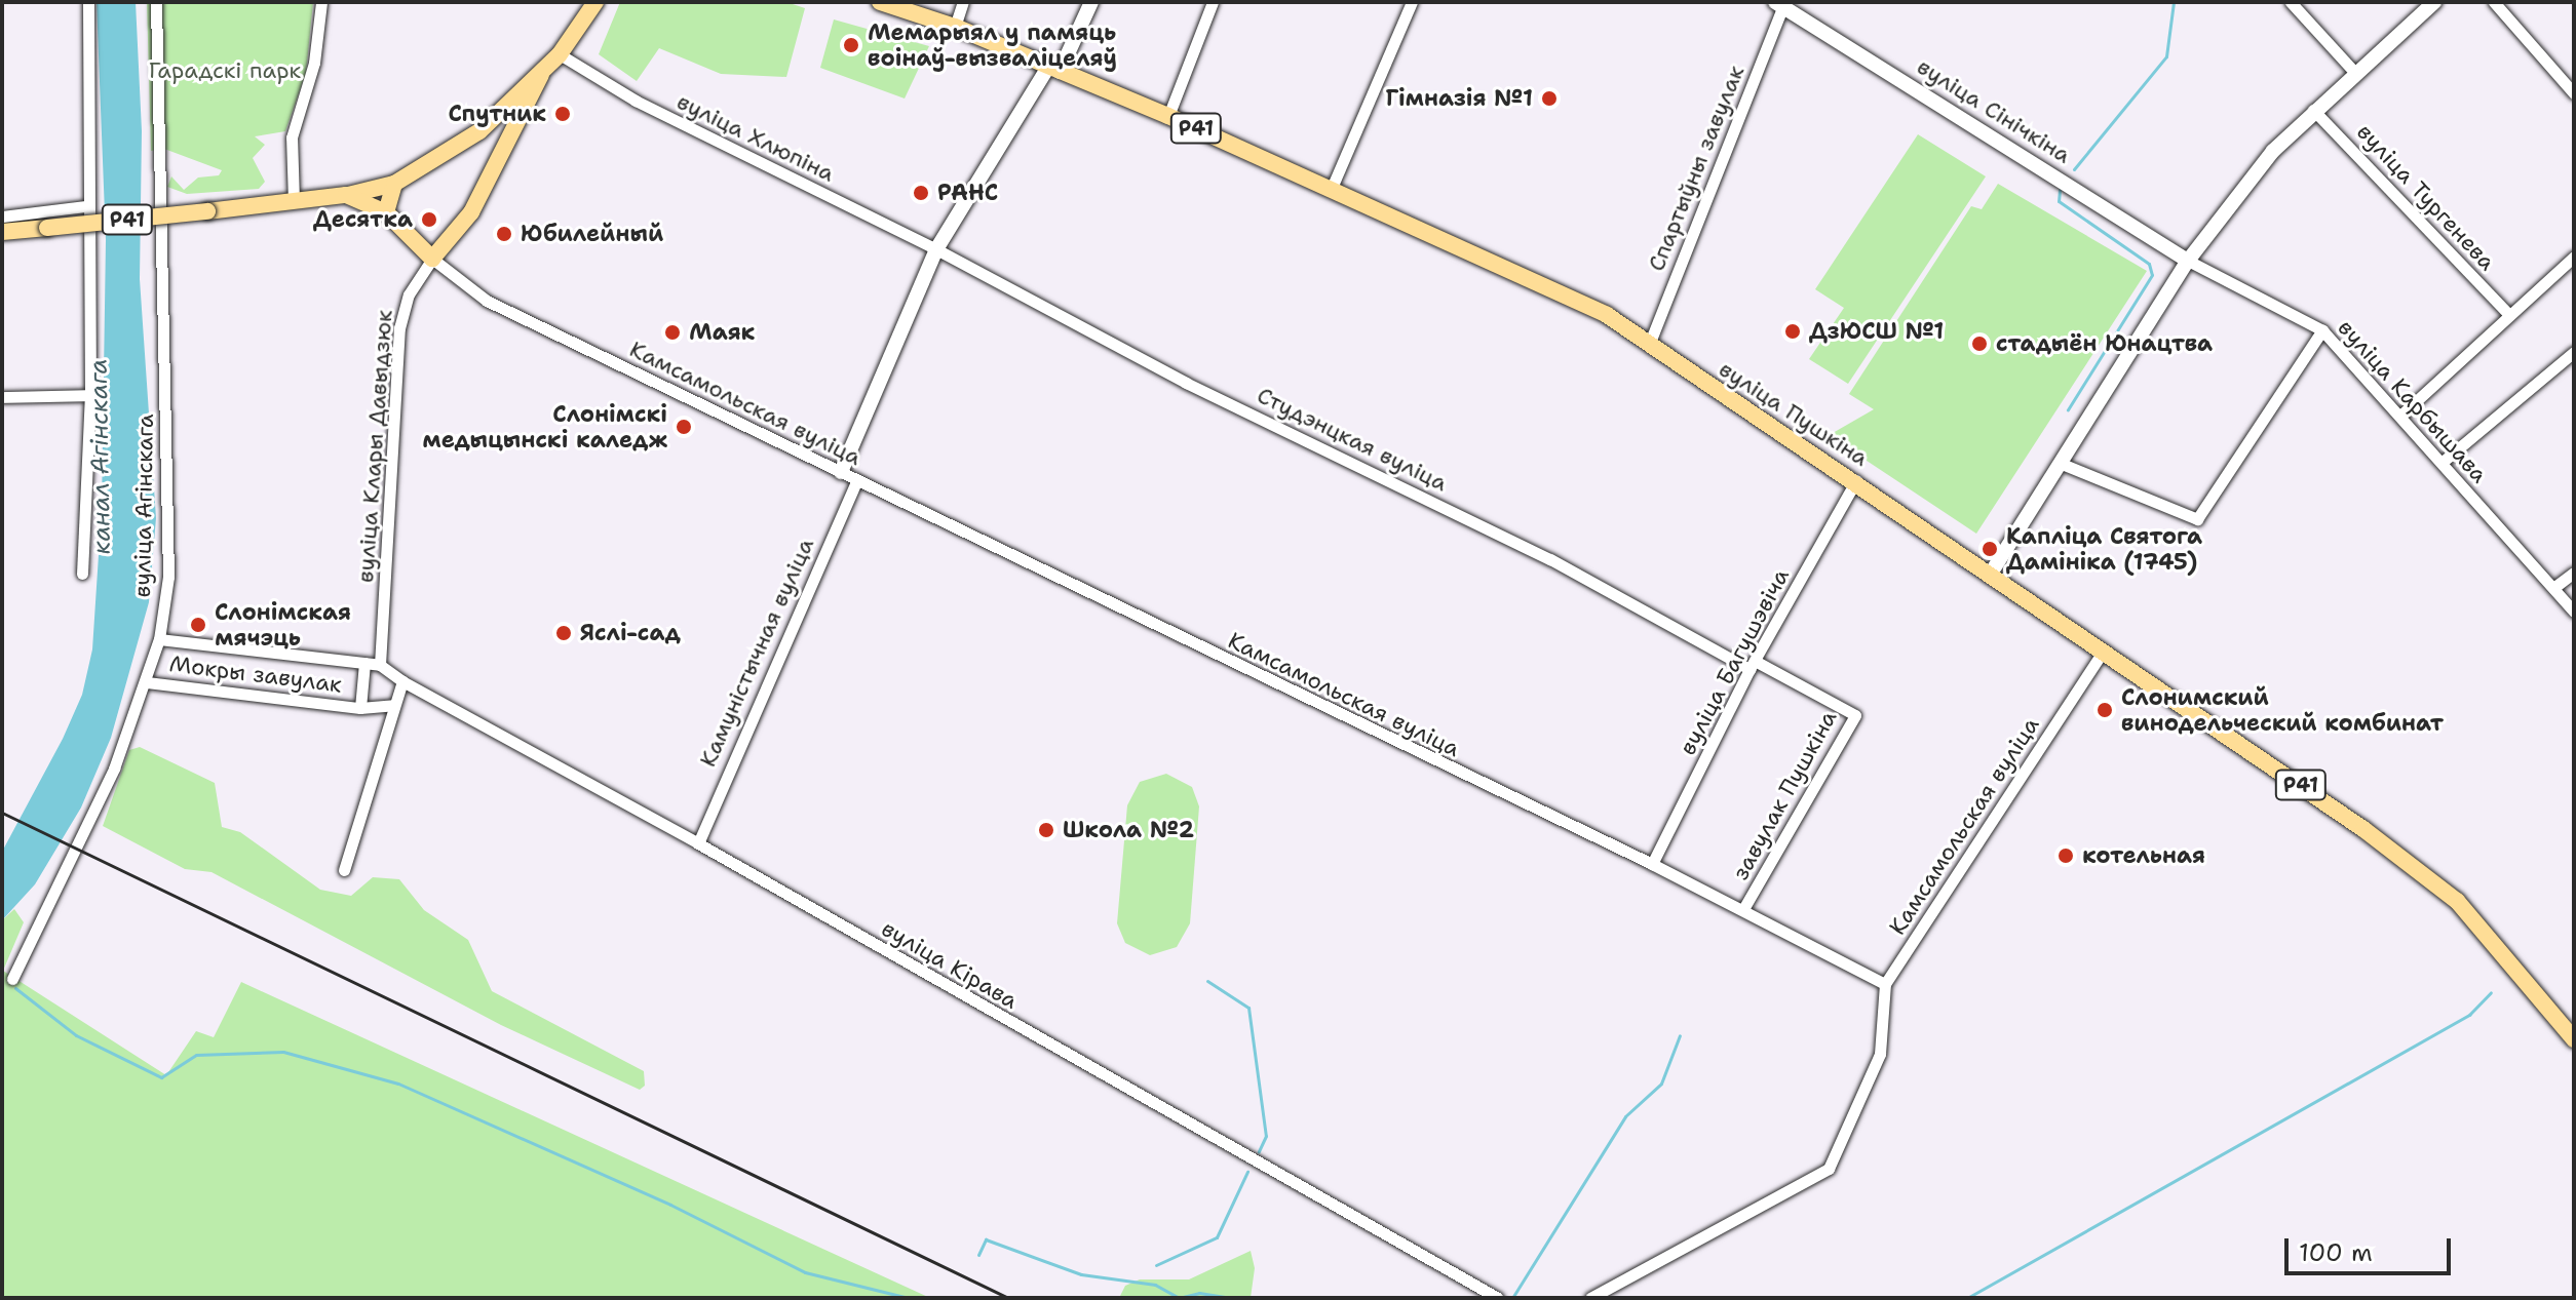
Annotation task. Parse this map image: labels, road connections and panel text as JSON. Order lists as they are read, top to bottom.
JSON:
{
  "streets": {
    "main road": ["Р41", "вуліца Пушкіна"],
    "street": [
      "вуліца Сінічкіна",
      "вуліца Хлюпіна",
      "Спартыўны завулак",
      "вуліца Тургенева",
      "вуліца Карбышава",
      "Камсамольская вуліца",
      "Студэнцкая вуліца",
      "вуліца Клары Давыдзюк",
      "вуліца Агінскага",
      "Камуністычная вуліца",
      "вуліца Багушэвіча",
      "Мокры завулак",
      "завулак Пушкіна",
      "вуліца Кірава"
    ]
  },
  "crossings": [
    ["вуліца Сінічкіна", "Спартыўны завулак"],
    ["вуліца Сінічкіна", "вуліца Карбышава"],
    ["Р41", "вуліца Хлюпіна"],
    ["Р41", "Камсамольская вуліца"],
    ["Р41", "вуліца Клары Давыдзюк"],
    ["вуліца Хлюпіна", "Студэнцкая вуліца"],
    ["Спартыўны завулак", "вуліца Пушкіна"],
    ["Камсамольская вуліца", "вуліца Пушкіна"],
    ["Камсамольская вуліца", "вуліца Клары Давыдзюк"],
    ["Камсамольская вуліца", "Камуністычная вуліца"],
    ["Камсамольская вуліца", "вуліца Багушэвіча"],
    ["Камсамольская вуліца", "завулак Пушкіна"],
    ["вуліца Пушкіна", "вуліца Багушэвіча"],
    ["Студэнцкая вуліца", "вуліца Багушэвіча"],
    ["Студэнцкая вуліца", "завулак Пушкіна"],
    ["вуліца Агінскага", "Мокры завулак"],
    ["Камуністычная вуліца", "вуліца Кірава"],
    ["вуліца Багушэвіча", "завулак Пушкіна"]
  ],
  "water": ["канал Агінскага"],
  "parks": ["Гарадскі парк"],
  "places": [
    "Мемарыял у памяць воінаў-вызваліцеляў",
    "Гімназія №1",
    "Спутник",
    "РАНС",
    "Десятка",
    "Юбилейный",
    "ДзЮСШ №1",
    "Маяк",
    "стадыён Юнацтва",
    "Слонімскі медыцынскі каледж",
    "Капліца Святога Дамініка (1745)",
    "Слонімская мячэць",
    "Яслі-сад",
    "Слонимский винодельческий комбинат",
    "Школа №2",
    "котельная"
  ],
  "scale_bar": "100 m"
}
